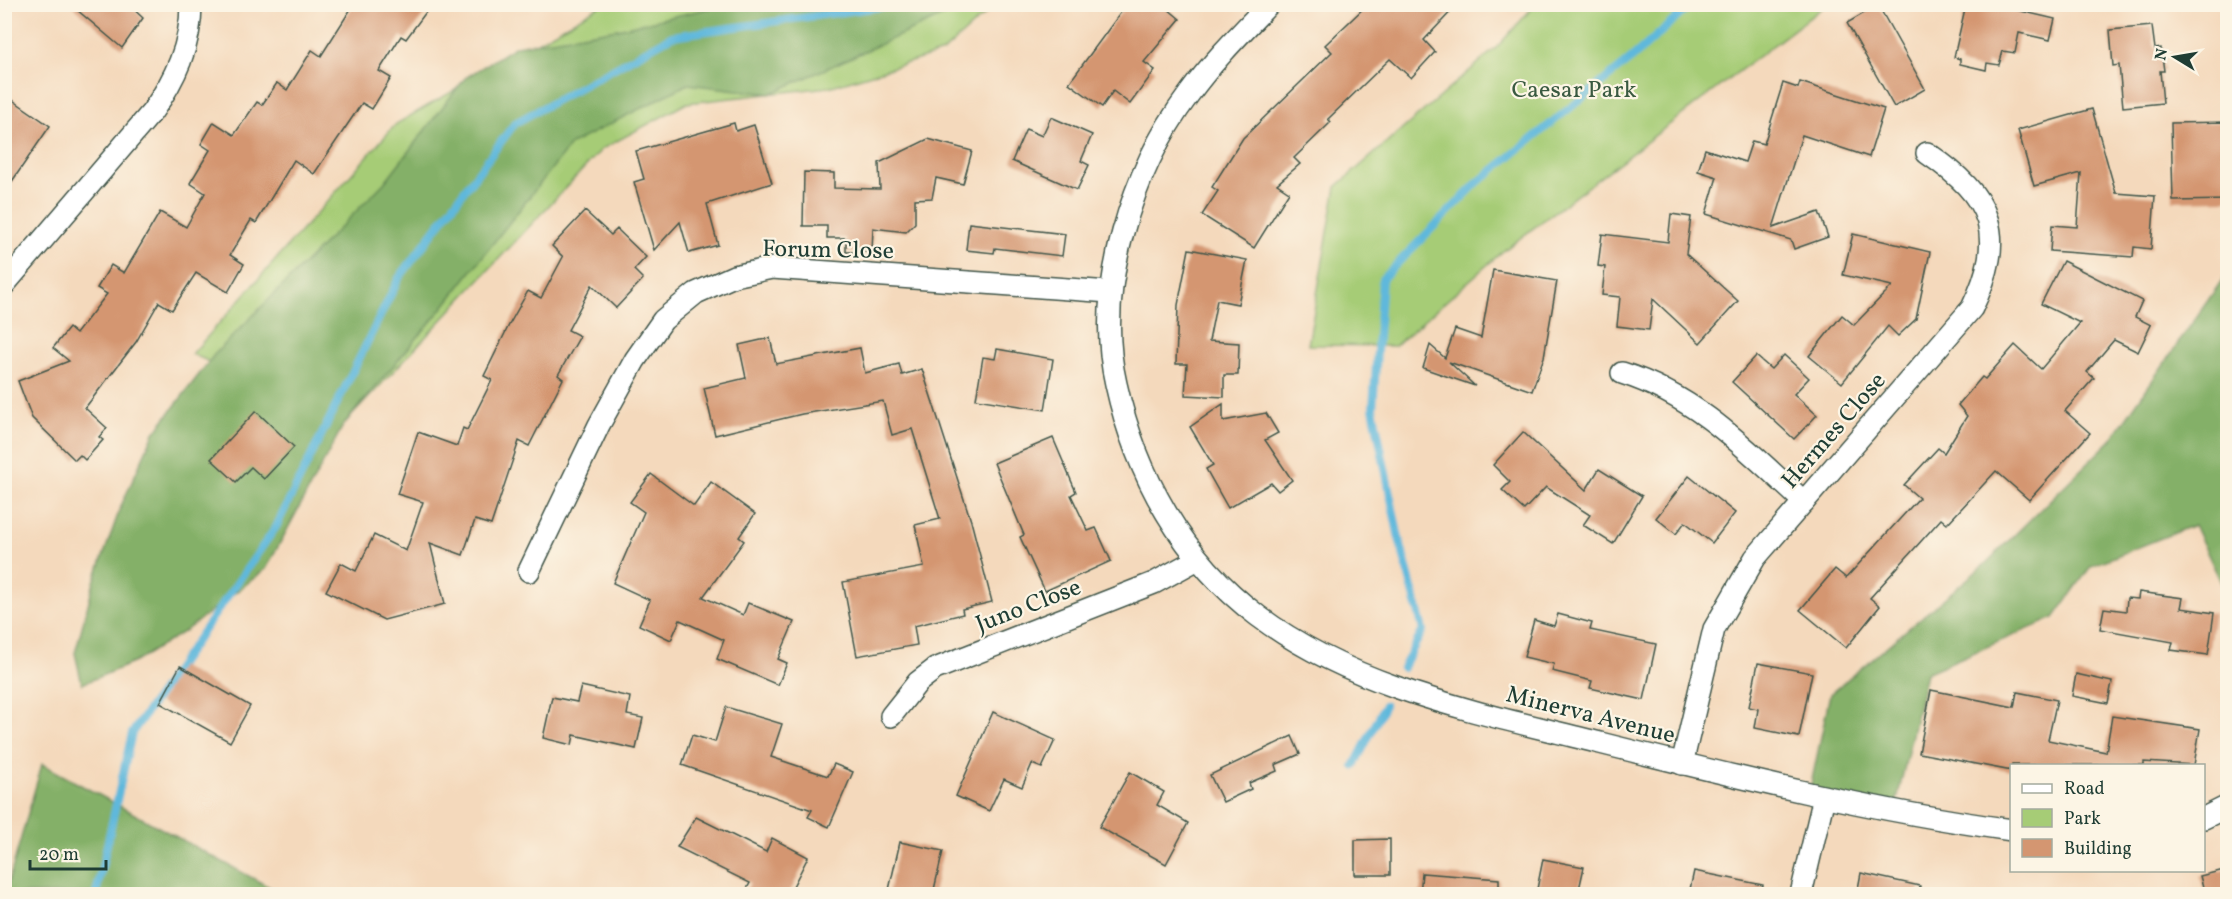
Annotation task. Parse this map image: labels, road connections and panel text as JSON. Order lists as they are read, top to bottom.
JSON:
{
  "streets": {
    "street": [
      "Forum Close",
      "Hermes Close",
      "Juno Close",
      "Minerva Avenue"
    ]
  },
  "crossings": [
    ["Forum Close", "Minerva Avenue"],
    ["Hermes Close", "Minerva Avenue"],
    ["Juno Close", "Minerva Avenue"]
  ],
  "parks": ["Caesar Park"],
  "legend": ["Road", "Park", "Building"],
  "scale_bar": "20 m",
  "north": "left"
}
